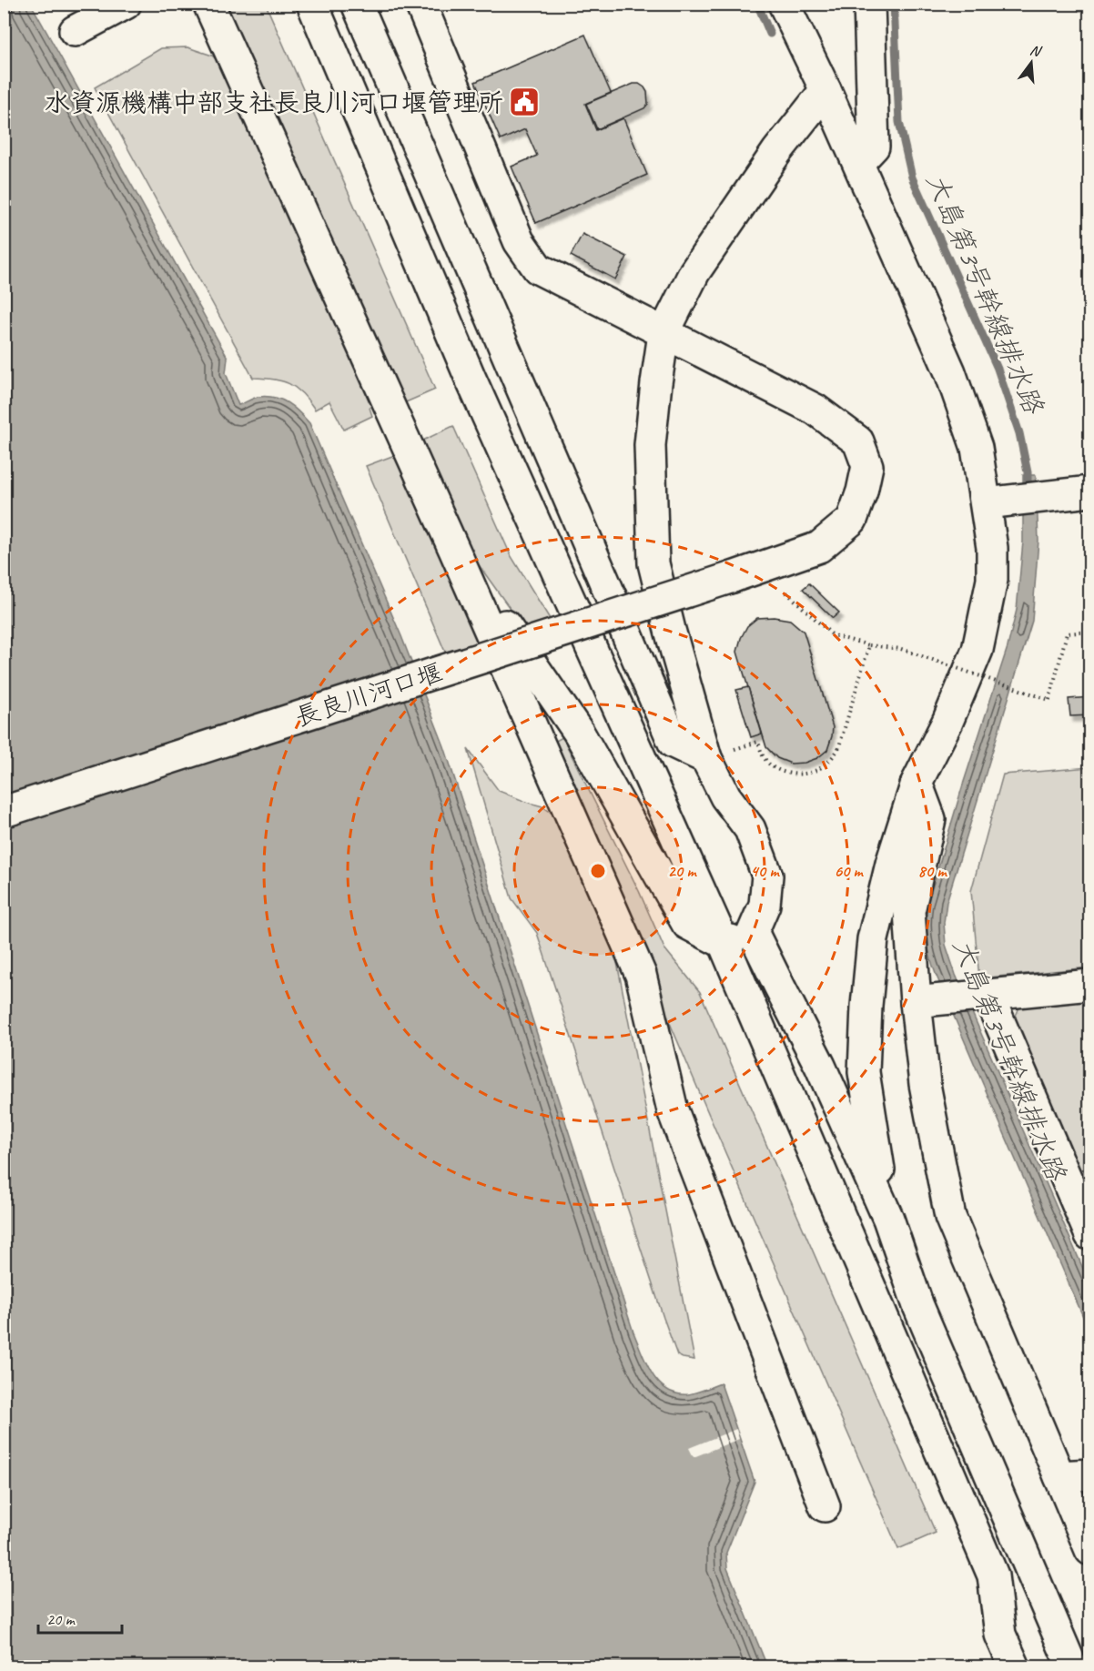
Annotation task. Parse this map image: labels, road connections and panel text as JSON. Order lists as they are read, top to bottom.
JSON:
{
  "streets": {
    "street": ["長良川河口堰"]
  },
  "water": ["大島第3号幹線排水路"],
  "places": {
    "public building": ["水資源機構中部支社長良川河口堰管理所"]
  },
  "scale_bar": "20 m",
  "north": "top",
  "rings": [
    "20 m",
    "40 m",
    "60 m",
    "80 m"
  ]
}
